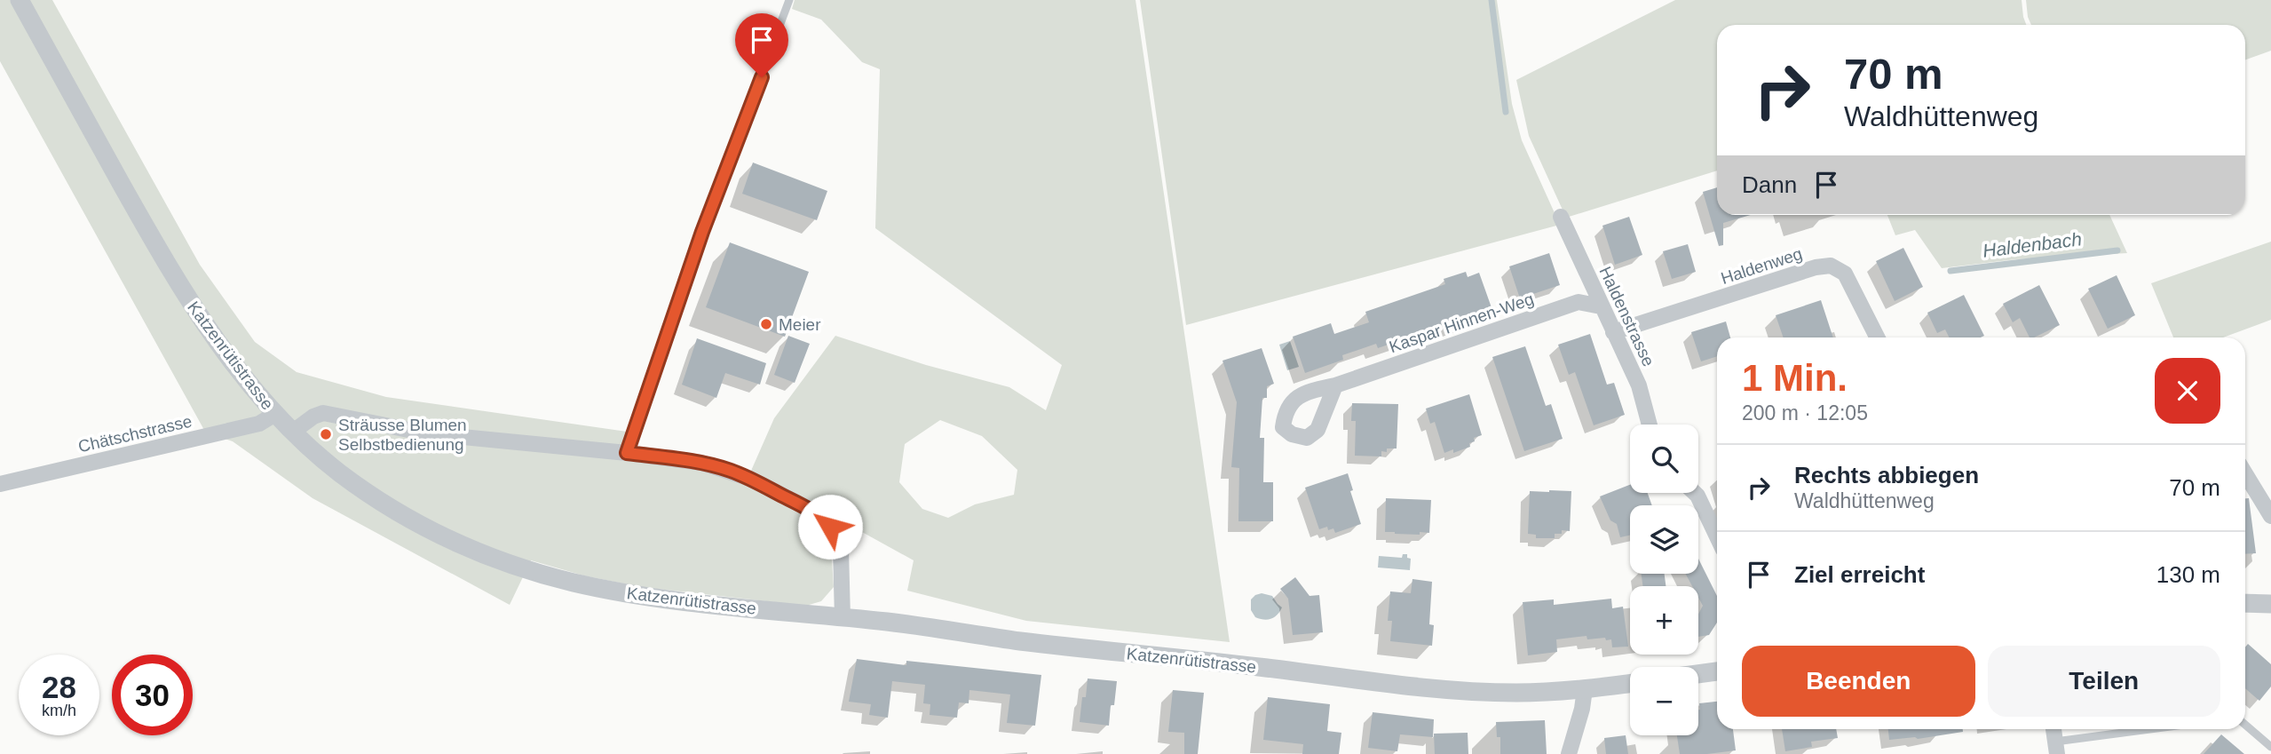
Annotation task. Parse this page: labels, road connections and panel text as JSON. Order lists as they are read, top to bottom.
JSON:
{
  "streets": {
    "street": [
      "Haldenweg",
      "Haldenstrasse",
      "Kaspar Hinnen-Weg",
      "Katzenrütistrasse",
      "Chätschstrasse"
    ]
  },
  "crossings": [
    ["Haldenweg", "Haldenstrasse"],
    ["Haldenstrasse", "Kaspar Hinnen-Weg"],
    ["Katzenrütistrasse", "Chätschstrasse"]
  ],
  "water": ["Haldenbach"],
  "places": ["Meier", "Sträusse Blumen Selbstbedienung"],
  "page": {
    "turn": ["70 m", "Waldhüttenweg"],
    "then": "Dann",
    "heading": ["1 Min.", "200 m · 12:05"],
    "map_buttons": ["+", "−"],
    "list": [
      {
        "name": "Rechts abbiegen",
        "note": "Waldhüttenweg",
        "value": "70 m"
      },
      {
        "name": "Ziel erreicht",
        "value": "130 m"
      }
    ],
    "buttons": ["Beenden", "Teilen"],
    "speed": "28 km/h",
    "limit": "30"
  }
}
